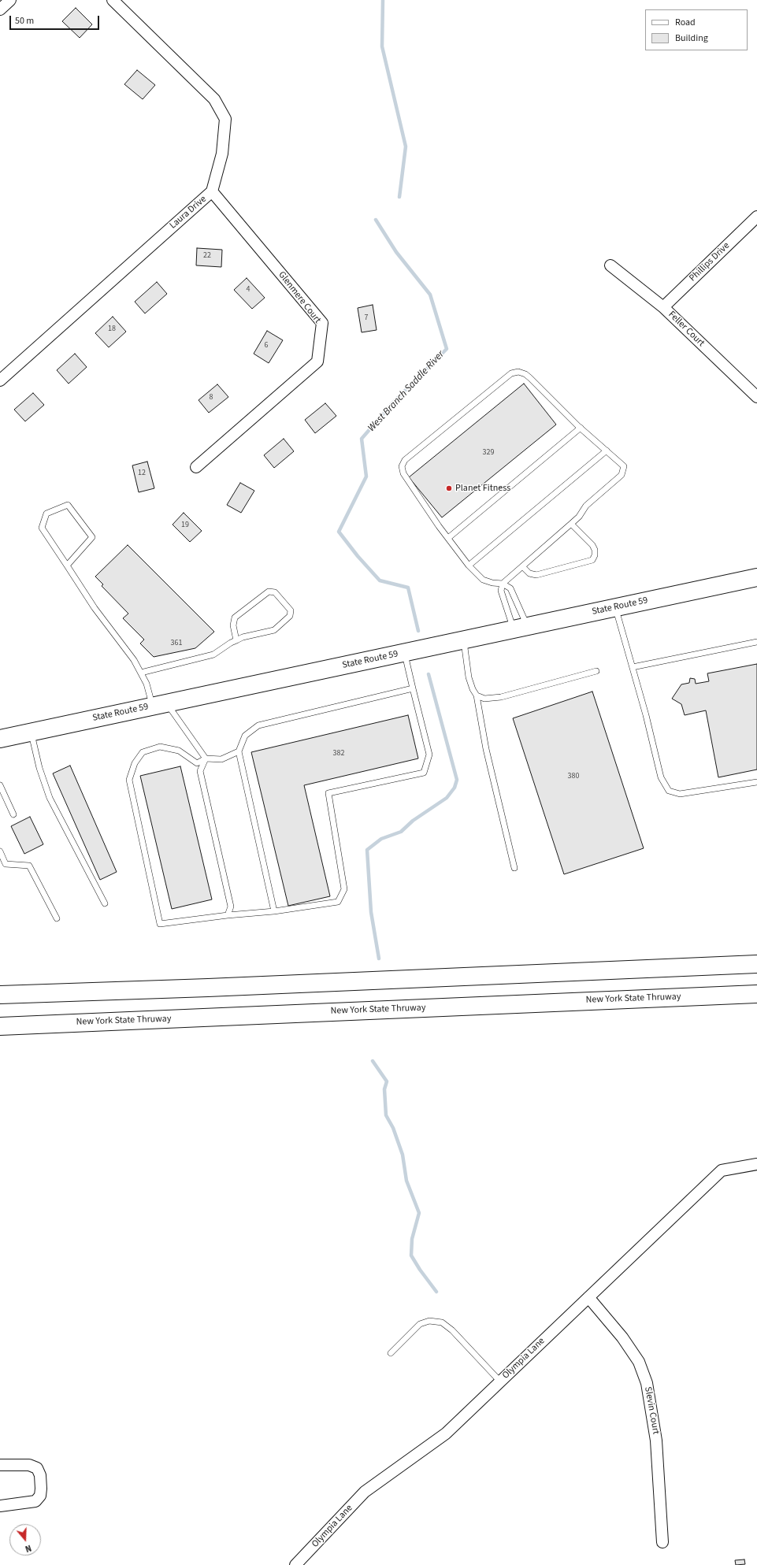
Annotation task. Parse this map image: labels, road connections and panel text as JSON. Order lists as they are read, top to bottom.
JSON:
{
  "streets": {
    "main road": ["State Route 59", "New York State Thruway"],
    "street": [
      "Laura Drive",
      "Phillips Drive",
      "Glenmere Court",
      "Feller Court",
      "Olympia Lane",
      "Slevin Court"
    ]
  },
  "crossings": [
    ["Laura Drive", "Glenmere Court"],
    ["Phillips Drive", "Feller Court"],
    ["Olympia Lane", "Slevin Court"]
  ],
  "water": ["West Branch Saddle River"],
  "places": ["Planet Fitness"],
  "house_numbers": [
    "22",
    "4",
    "7",
    "18",
    "6",
    "8",
    "329",
    "12",
    "19",
    "361",
    "382",
    "380"
  ],
  "legend": ["Road", "Building"],
  "scale_bar": "50 m",
  "north": "bottom"
}
